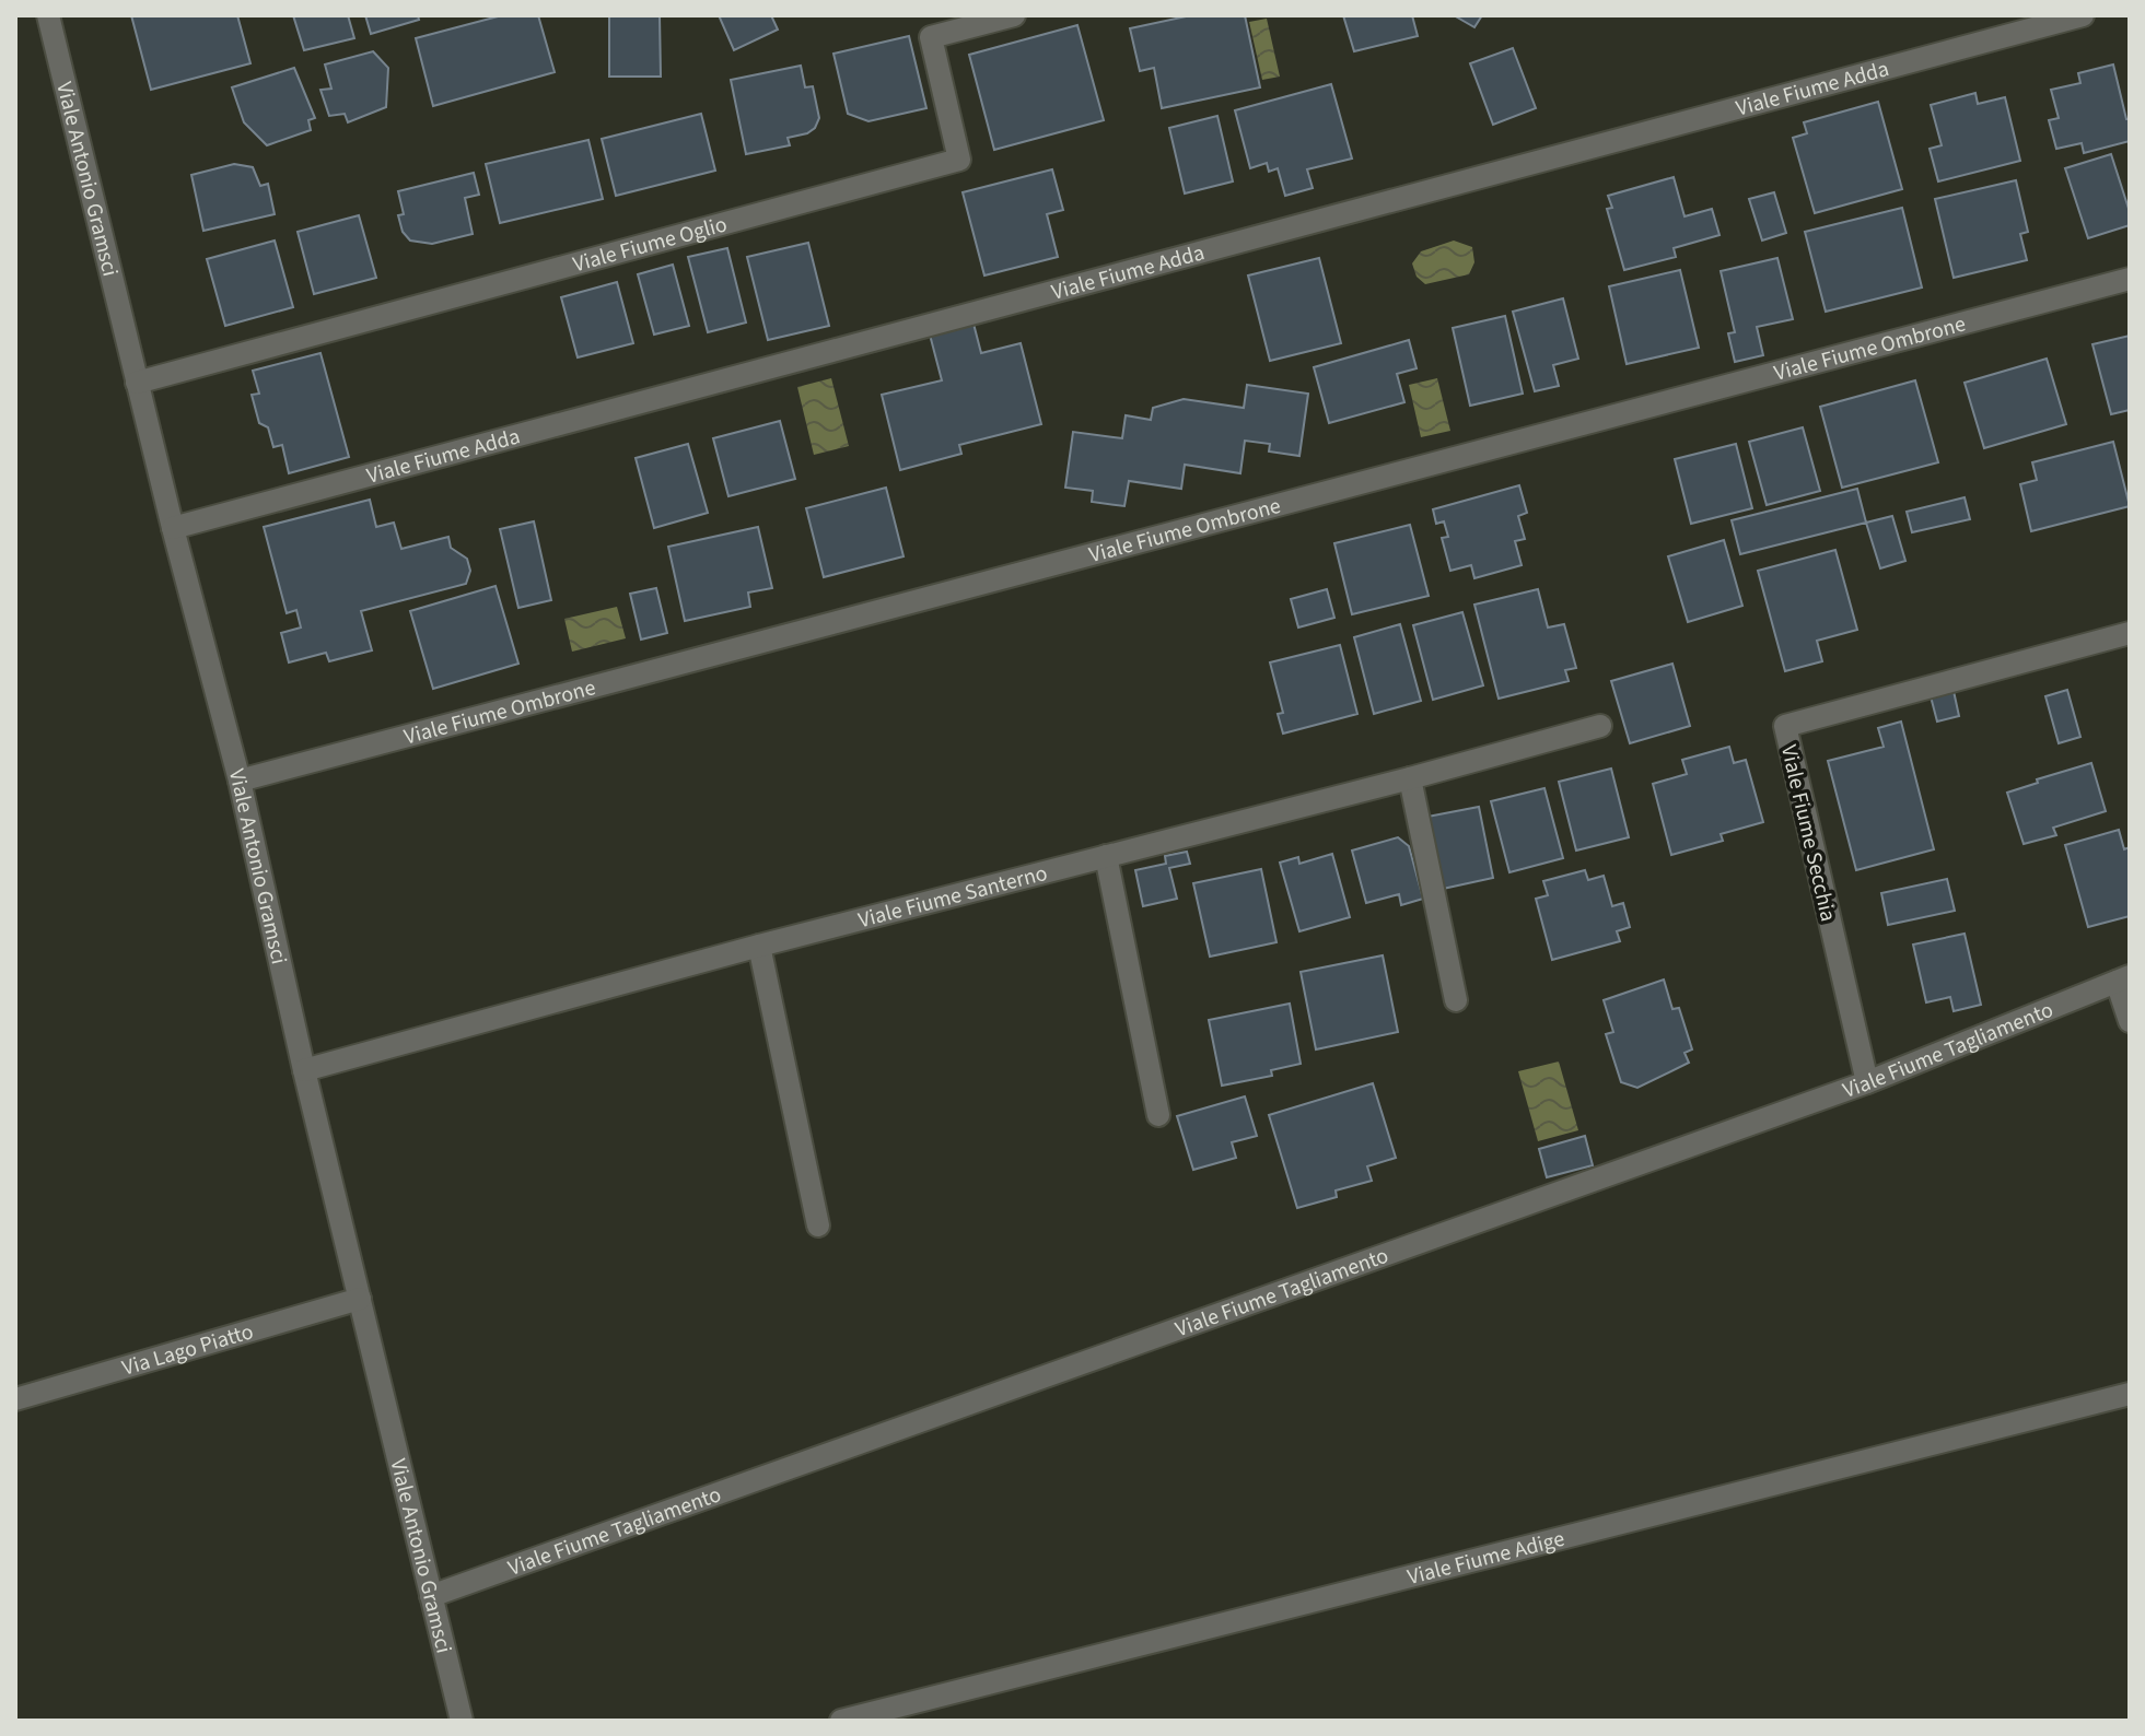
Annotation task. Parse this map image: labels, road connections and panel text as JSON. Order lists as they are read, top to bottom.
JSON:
{
  "streets": {
    "street": [
      "Viale Fiume Adda",
      "Viale Antonio Gramsci",
      "Viale Fiume Oglio",
      "Viale Fiume Ombrone",
      "Viale Fiume Secchia",
      "Viale Fiume Santerno",
      "Viale Fiume Tagliamento",
      "Via Lago Piatto",
      "Viale Fiume Adige"
    ]
  },
  "crossings": [
    ["Viale Fiume Adda", "Viale Antonio Gramsci"],
    ["Viale Antonio Gramsci", "Viale Fiume Oglio"],
    ["Viale Antonio Gramsci", "Viale Fiume Ombrone"],
    ["Viale Antonio Gramsci", "Viale Fiume Santerno"],
    ["Viale Antonio Gramsci", "Viale Fiume Tagliamento"],
    ["Viale Antonio Gramsci", "Via Lago Piatto"],
    ["Viale Fiume Secchia", "Viale Fiume Tagliamento"]
  ]
}
